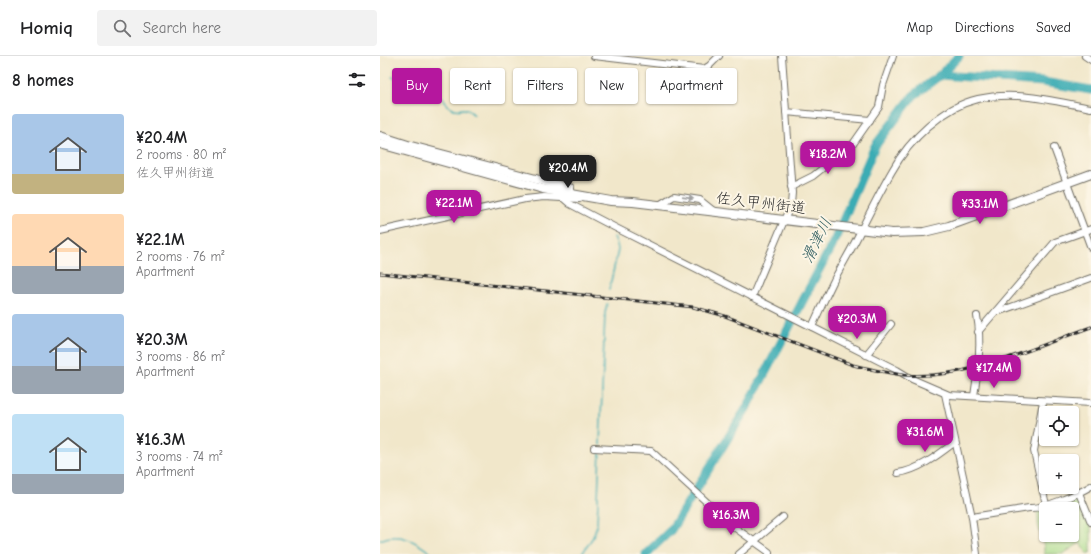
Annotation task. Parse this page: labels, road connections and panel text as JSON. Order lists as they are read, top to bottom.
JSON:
{
  "streets": {
    "main road": ["佐久甲州街道"]
  },
  "water": ["滑津川"],
  "page": {
    "header": "Homiq",
    "search": "Search here",
    "nav": ["Map", "Directions", "Saved"],
    "heading": "8 homes",
    "chip": [
      "Buy",
      "Rent",
      "Filters",
      "New",
      "Apartment"
    ],
    "list": [
      {
        "name": "¥20.4M",
        "note": "2 rooms · 80 m² · 佐久甲州街道"
      },
      {
        "name": "¥22.1M",
        "note": "2 rooms · 76 m² · Apartment"
      },
      {
        "name": "¥20.3M",
        "note": "3 rooms · 86 m² · Apartment"
      },
      {
        "name": "¥16.3M",
        "note": "3 rooms · 74 m² · Apartment"
      }
    ],
    "price": [
      "¥18.2M",
      "¥20.4M",
      "¥22.1M",
      "¥33.1M",
      "¥20.3M",
      "¥17.4M",
      "¥31.6M",
      "¥16.3M"
    ],
    "map_buttons": ["+", "−"]
  }
}
